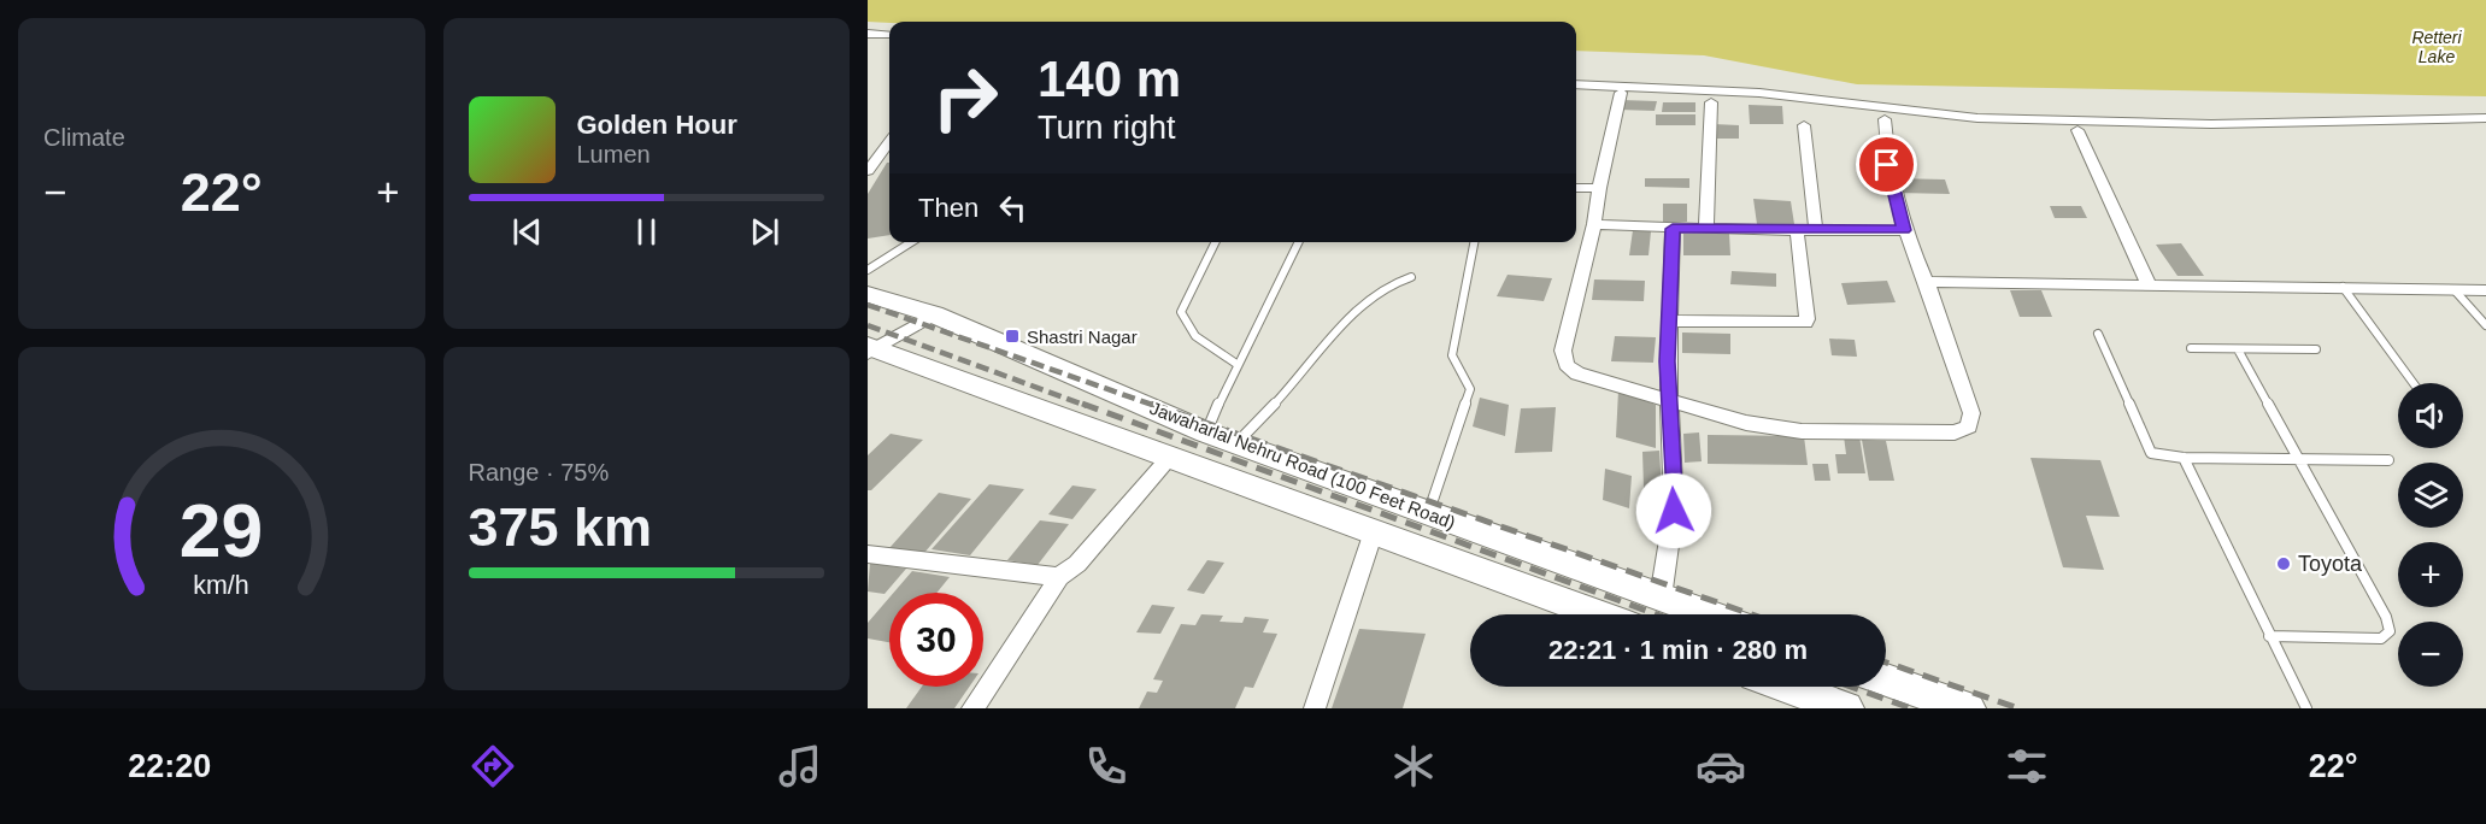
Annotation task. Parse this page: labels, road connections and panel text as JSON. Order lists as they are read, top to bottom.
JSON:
{
  "streets": {
    "main road": ["Jawaharlal Nehru Road (100 Feet Road)"]
  },
  "water": ["Retteri Lake"],
  "places": {
    "transit": ["Shastri Nagar"],
    "other": ["Toyota"]
  },
  "page": {
    "tile": [
      "Climate",
      ["Range · 75%", "375 km"]
    ],
    "turn": ["140 m", "Turn right"],
    "song": ["Golden Hour", "Lumen"],
    "heat": ["−", "22°", "+"],
    "then": "Then",
    "map_buttons": ["+", "−"],
    "limit": "30",
    "trip": "22:21 · 1 min · 280 m",
    "tabs": ["22:20", "22°"],
    "gauge": ["29", "km/h"]
  }
}
